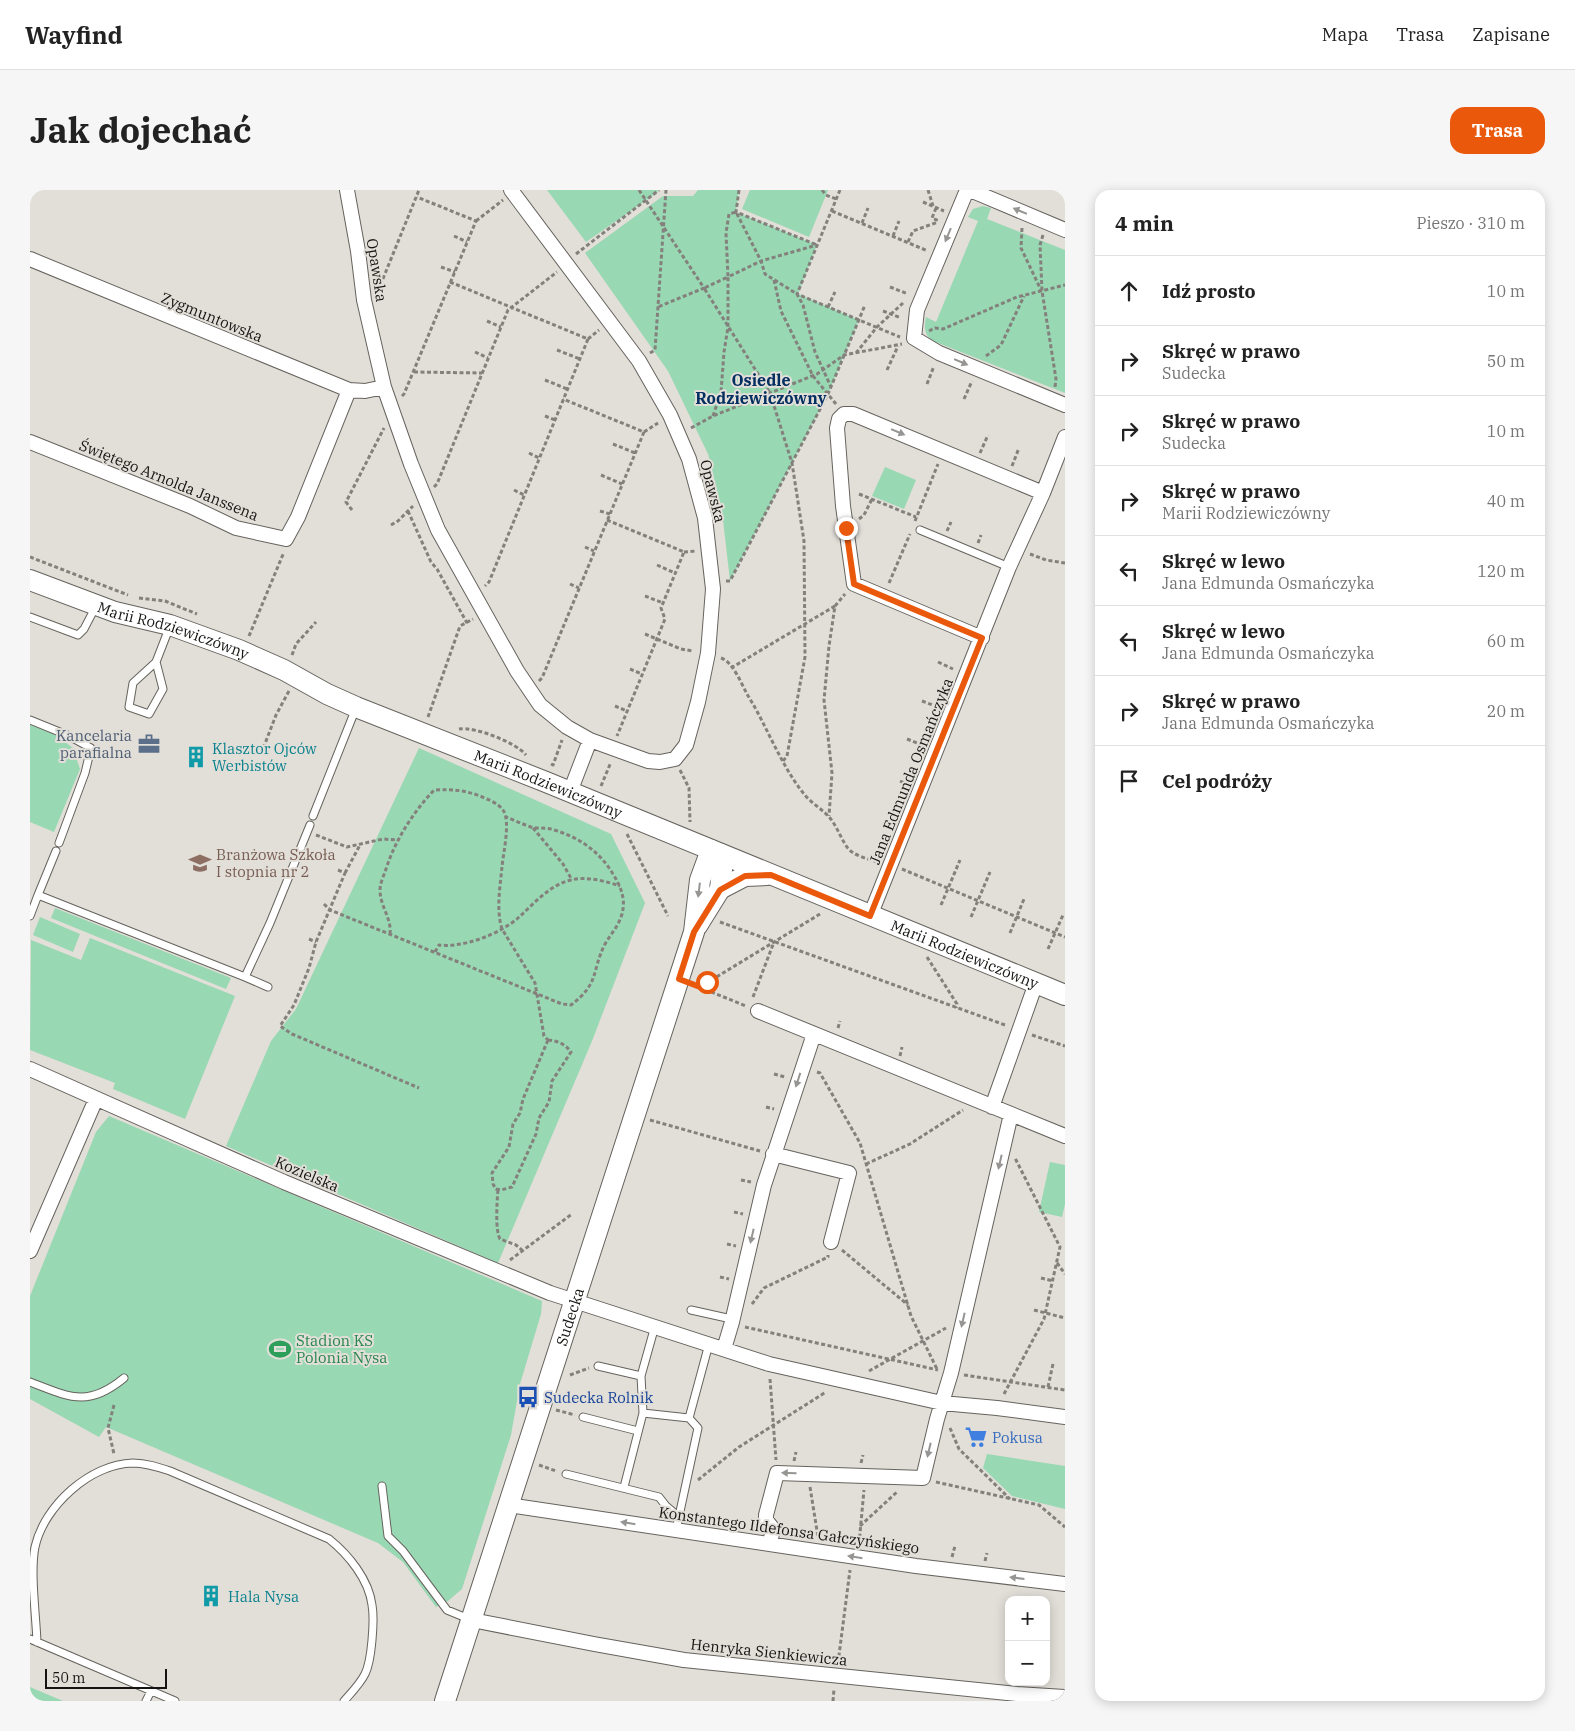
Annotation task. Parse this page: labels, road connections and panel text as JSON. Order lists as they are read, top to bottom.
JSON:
{
  "streets": {
    "street": [
      "Opawska",
      "Zygmuntowska",
      "Świętego Arnolda Janssena",
      "Marii Rodziewiczówny",
      "Jana Edmunda Osmańczyka",
      "Kozielska",
      "Sudecka",
      "Konstantego Ildefonsa Gałczyńskiego",
      "Henryka Sienkiewicza"
    ]
  },
  "crossings": [
    ["Opawska", "Zygmuntowska"],
    ["Marii Rodziewiczówny", "Jana Edmunda Osmańczyka"],
    ["Marii Rodziewiczówny", "Sudecka"],
    ["Kozielska", "Sudecka"],
    ["Sudecka", "Konstantego Ildefonsa Gałczyńskiego"],
    ["Sudecka", "Henryka Sienkiewicza"]
  ],
  "one_way": ["Konstantego Ildefonsa Gałczyńskiego"],
  "districts": ["Osiedle Rodziewiczówny"],
  "places": {
    "office": ["Kancelaria parafialna"],
    "building": ["Klasztor Ojców Werbistów", "Hala Nysa"],
    "school or university": ["Branżowa Szkoła I stopnia nr 2"],
    "sports": ["Stadion KS Polonia Nysa"],
    "bus stop": ["Sudecka Rolnik"],
    "supermarket": ["Pokusa"]
  },
  "scale_bar": "50 m",
  "page": {
    "header": "Wayfind",
    "nav": ["Mapa", "Trasa", "Zapisane"],
    "title": "Jak dojechać",
    "buttons": "Trasa",
    "heading": ["4 min", "Pieszo · 310 m"],
    "list": [
      ["Idź prosto", "10 m"],
      ["Skręć w prawo", "Sudecka", "50 m"],
      ["Skręć w prawo", "Sudecka", "10 m"],
      ["Skręć w prawo", "Marii Rodziewiczówny", "40 m"],
      ["Skręć w lewo", "Jana Edmunda Osmańczyka", "120 m"],
      ["Skręć w lewo", "Jana Edmunda Osmańczyka", "60 m"],
      ["Skręć w prawo", "Jana Edmunda Osmańczyka", "20 m"],
      "Cel podróży"
    ],
    "map_buttons": ["+", "−"],
    "scale": "50 m"
  }
}
